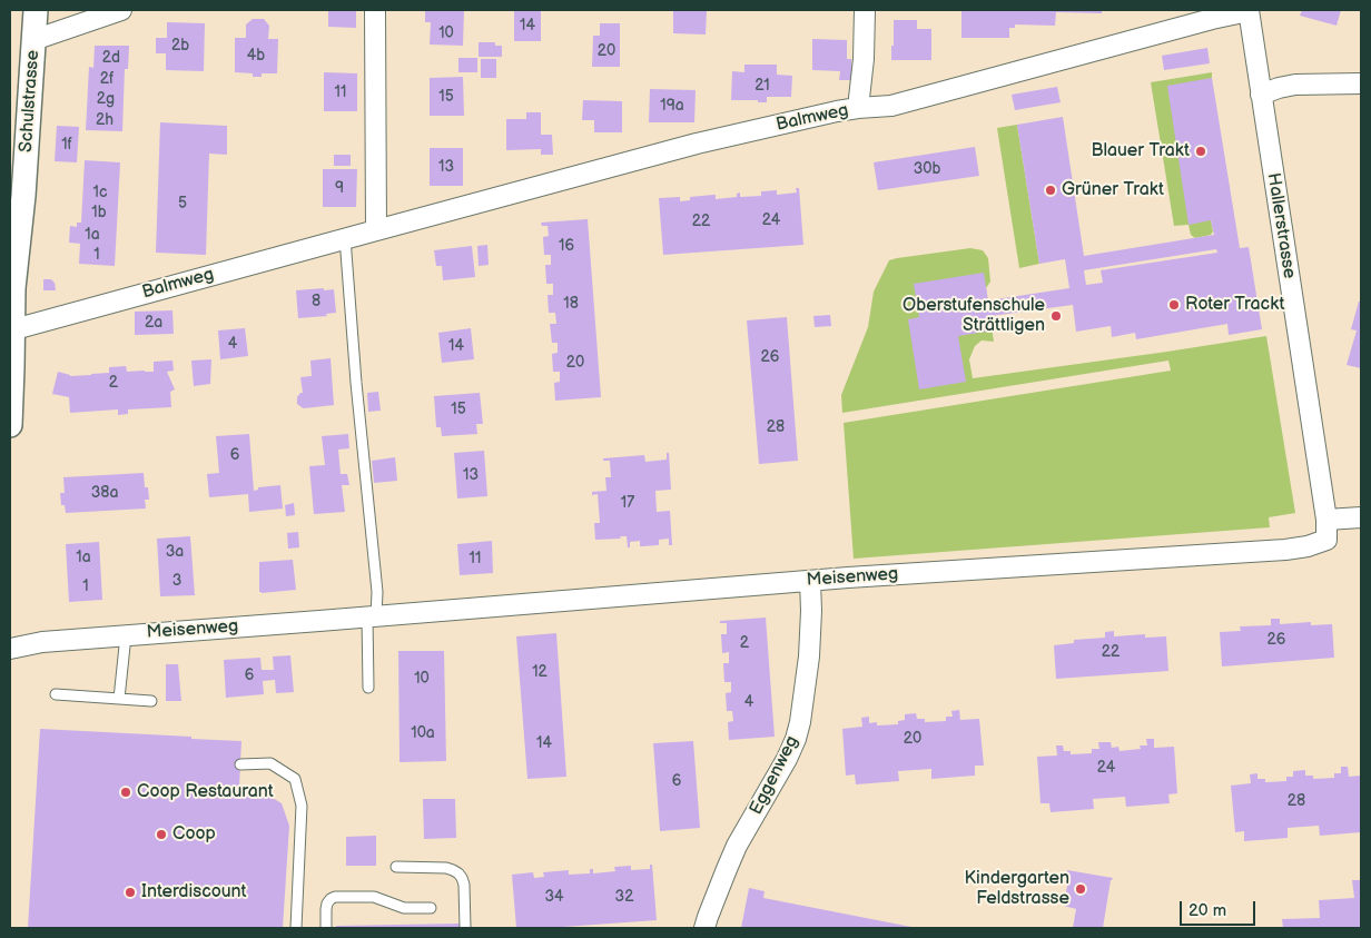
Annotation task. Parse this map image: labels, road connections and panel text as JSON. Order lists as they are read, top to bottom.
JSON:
{
  "streets": {
    "street": [
      "Schulstrasse",
      "Balmweg",
      "Hallerstrasse",
      "Meisenweg",
      "Eggenweg"
    ]
  },
  "crossings": [
    ["Schulstrasse", "Balmweg"],
    ["Balmweg", "Hallerstrasse"],
    ["Hallerstrasse", "Meisenweg"],
    ["Meisenweg", "Eggenweg"]
  ],
  "places": [
    "Blauer Trakt",
    "Grüner Trakt",
    "Roter Trackt",
    "Oberstufenschule Strättligen",
    "Coop Restaurant",
    "Coop",
    "Kindergarten Feldstrasse",
    "Interdiscount"
  ],
  "house_numbers": [
    "14",
    "10",
    "2b",
    "20",
    "4b",
    "2d",
    "2f",
    "21",
    "11",
    "15",
    "2g",
    "19a",
    "2h",
    "1f",
    "13",
    "30b",
    "9",
    "1c",
    "5",
    "1b",
    "24",
    "22",
    "1a",
    "16",
    "1",
    "8",
    "18",
    "2a",
    "4",
    "14",
    "26",
    "20",
    "2",
    "15",
    "28",
    "6",
    "13",
    "38a",
    "17",
    "3a",
    "1a",
    "11",
    "3",
    "1",
    "26",
    "2",
    "22",
    "12",
    "6",
    "10",
    "4",
    "10a",
    "20",
    "14",
    "24",
    "6",
    "28",
    "34",
    "32"
  ],
  "scale_bar": "20 m"
}
